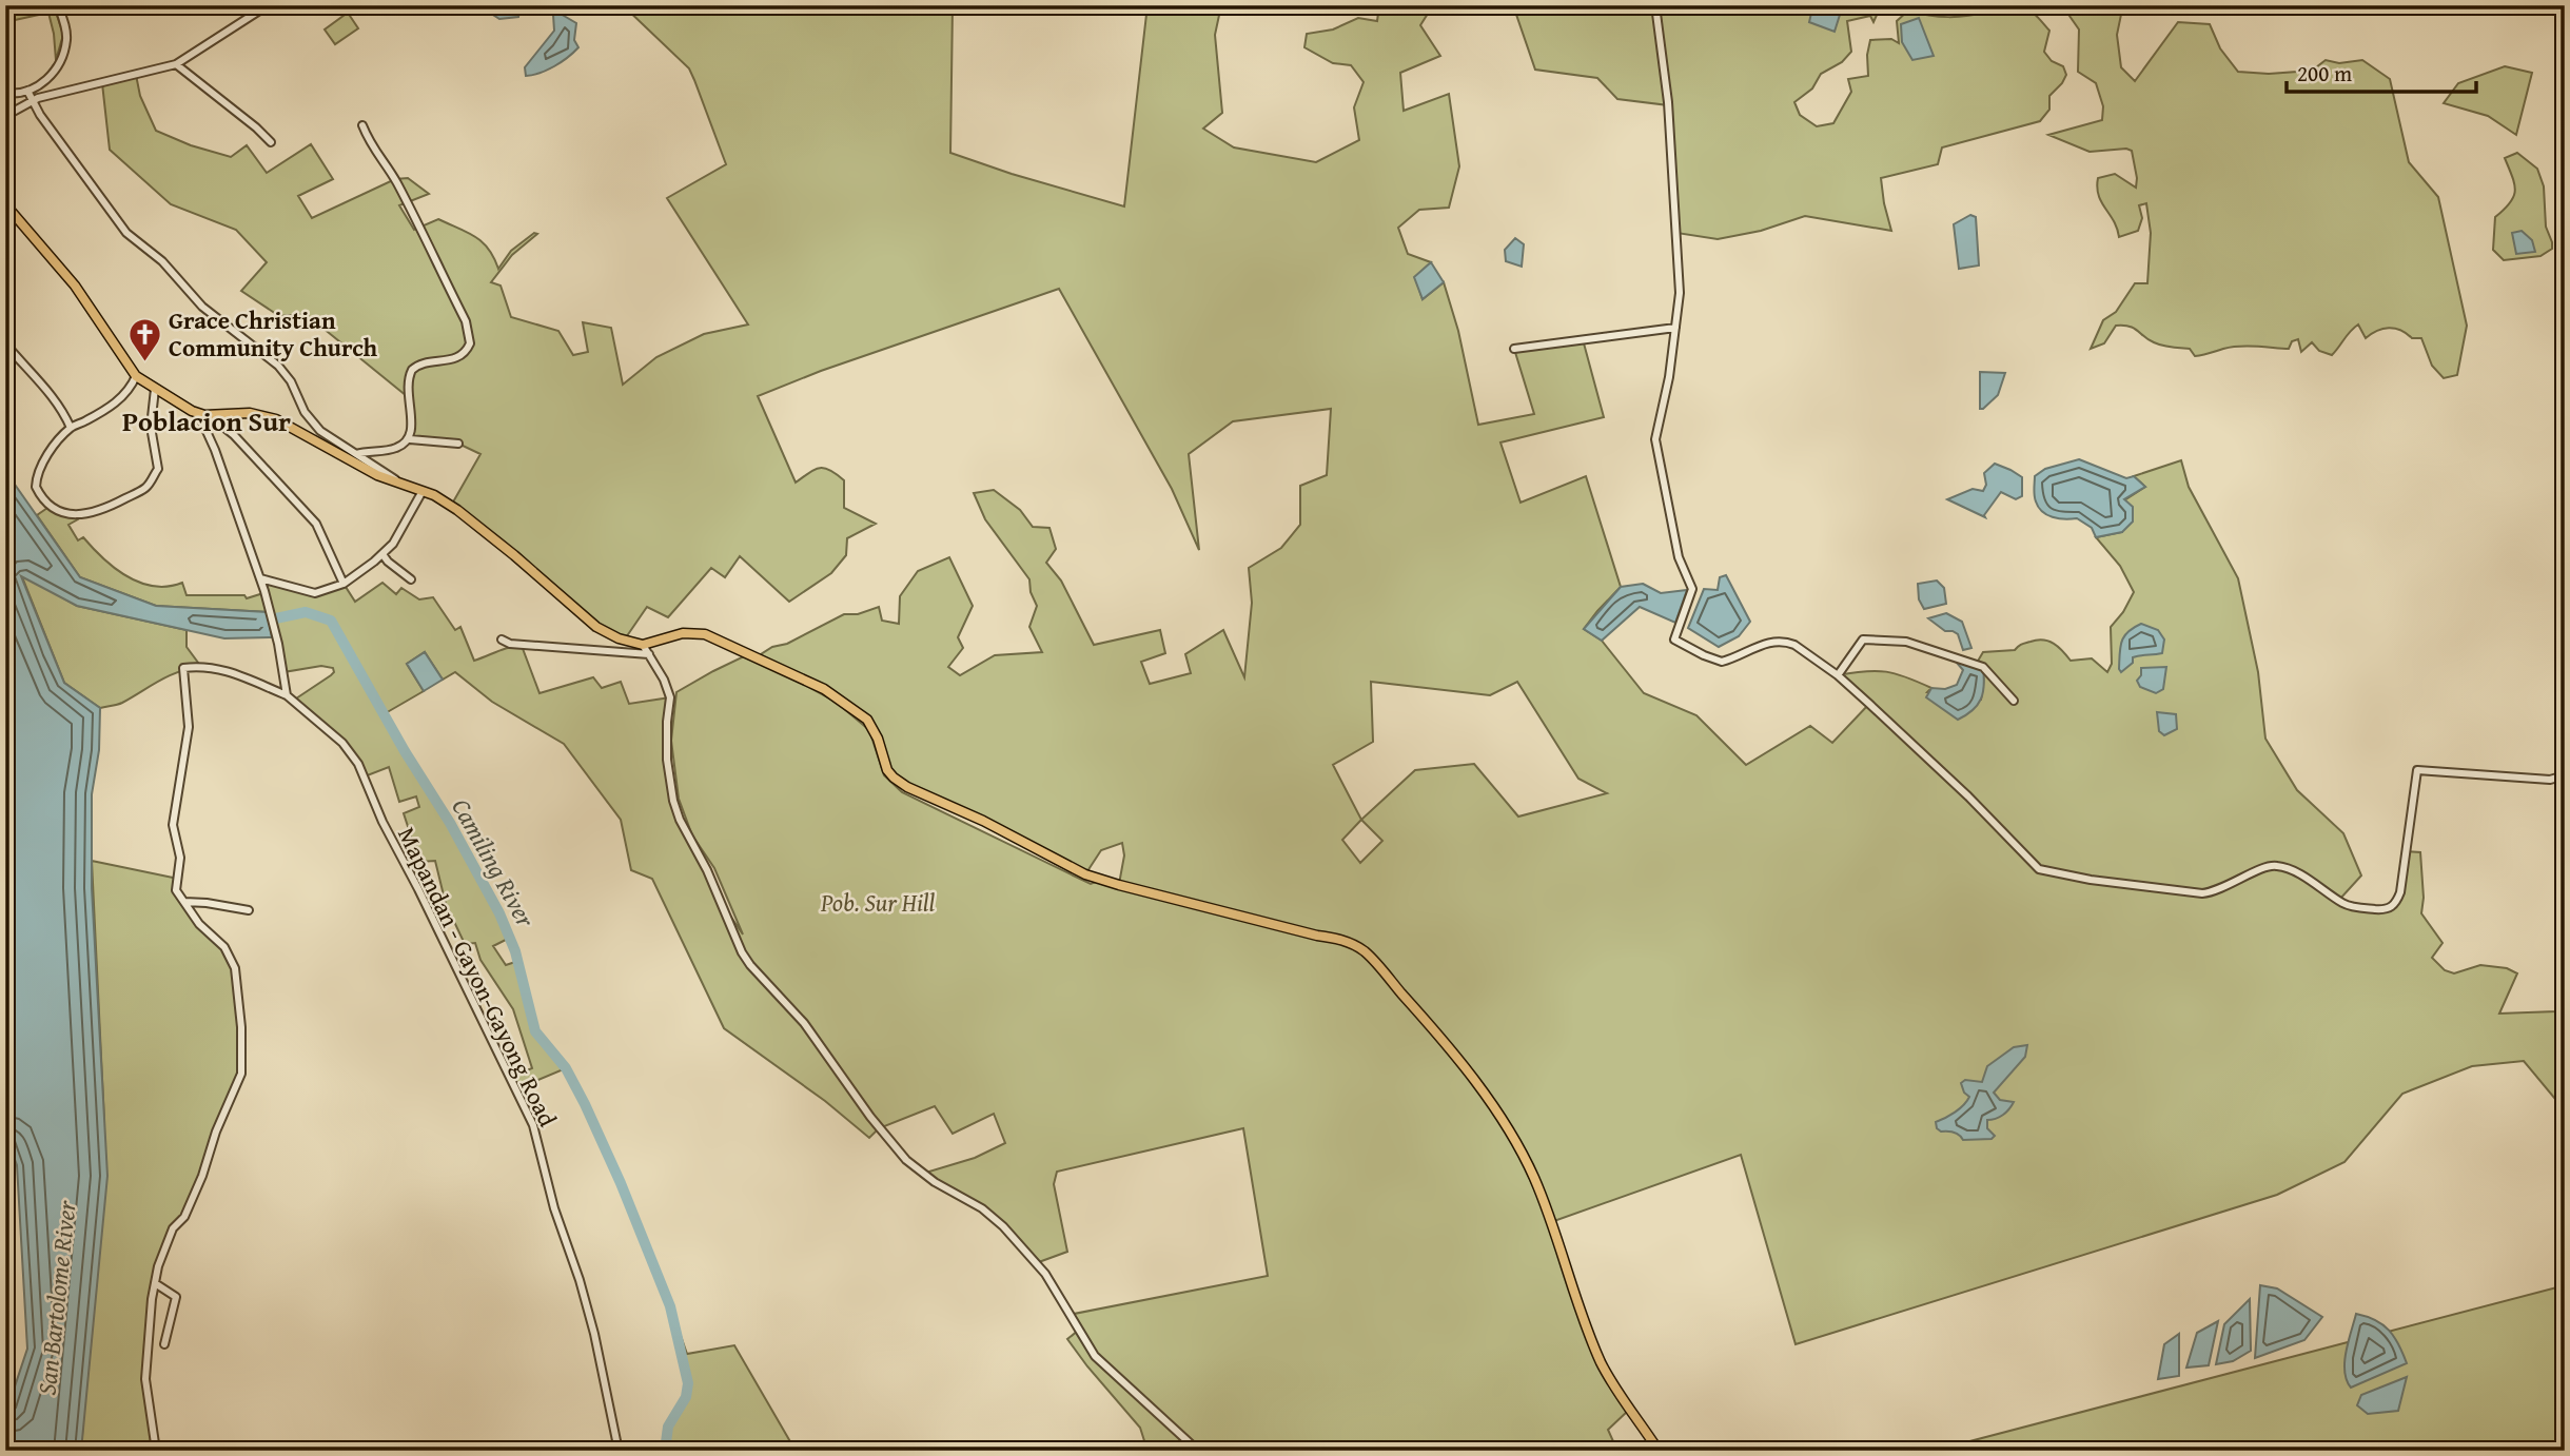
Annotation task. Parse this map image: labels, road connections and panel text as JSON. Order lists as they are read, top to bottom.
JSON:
{
  "streets": {
    "street": ["Mapandan - Gayon-Gayong Road"]
  },
  "districts": ["Poblacion Sur"],
  "water": ["Camiling River", "San Bartolome River"],
  "parks": ["Pob. Sur Hill"],
  "places": {
    "church": ["Grace Christian Community Church"]
  },
  "scale_bar": "200 m"
}
